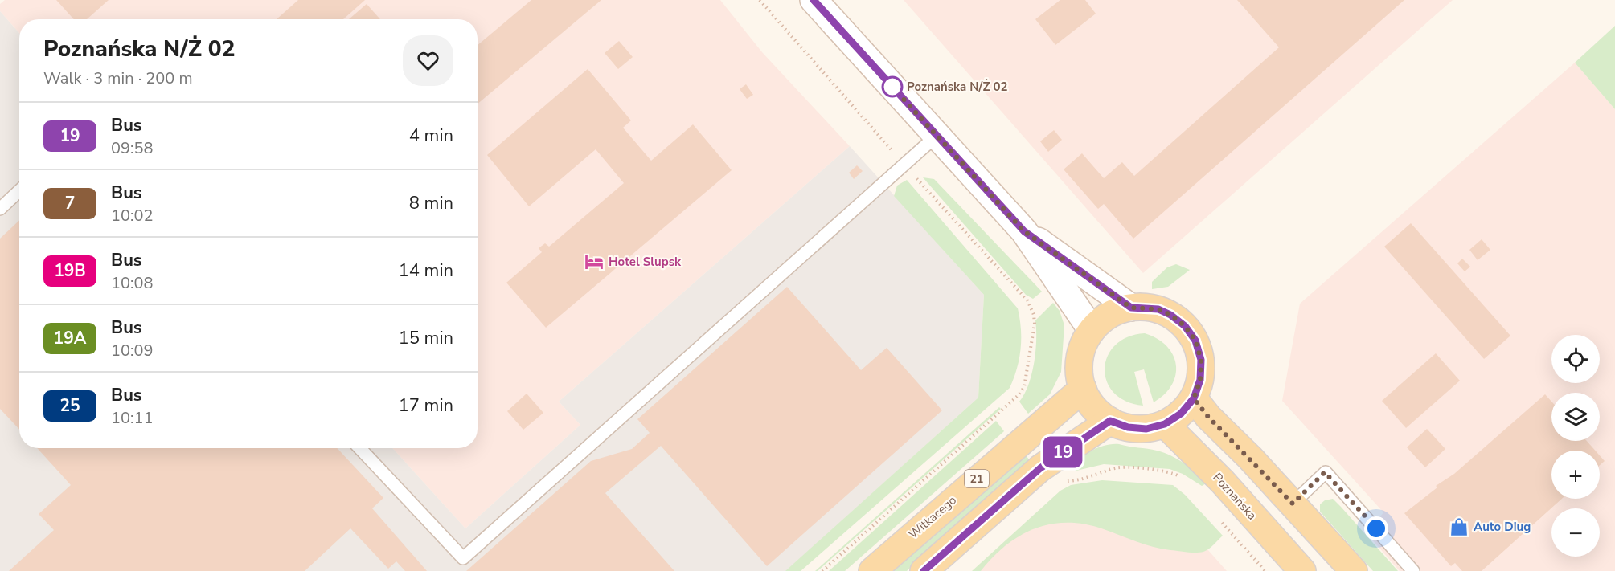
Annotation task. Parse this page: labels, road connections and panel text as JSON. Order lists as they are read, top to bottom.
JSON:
{
  "streets": {
    "main road": ["21", "Poznańska", "Witkacego"]
  },
  "crossings": [
    ["Poznańska", "Witkacego"]
  ],
  "places": {
    "other": ["Poznańska N/Ż 02"],
    "hotel": ["Hotel Slupsk"],
    "shop": ["Auto Diug"]
  },
  "lines": ["bus line 19"],
  "page": {
    "on_map": "19",
    "heading": ["Poznańska N/Ż 02", "Walk · 3 min · 200 m"],
    "list": [
      {
        "mark": "19",
        "name": "Bus",
        "note": "09:58",
        "value": "4 min"
      },
      {
        "mark": "7",
        "name": "Bus",
        "note": "10:02",
        "value": "8 min"
      },
      {
        "mark": "19B",
        "name": "Bus",
        "note": "10:08",
        "value": "14 min"
      },
      {
        "mark": "19A",
        "name": "Bus",
        "note": "10:09",
        "value": "15 min"
      },
      {
        "mark": "25",
        "name": "Bus",
        "note": "10:11",
        "value": "17 min"
      }
    ],
    "map_buttons": ["+", "−"]
  }
}
